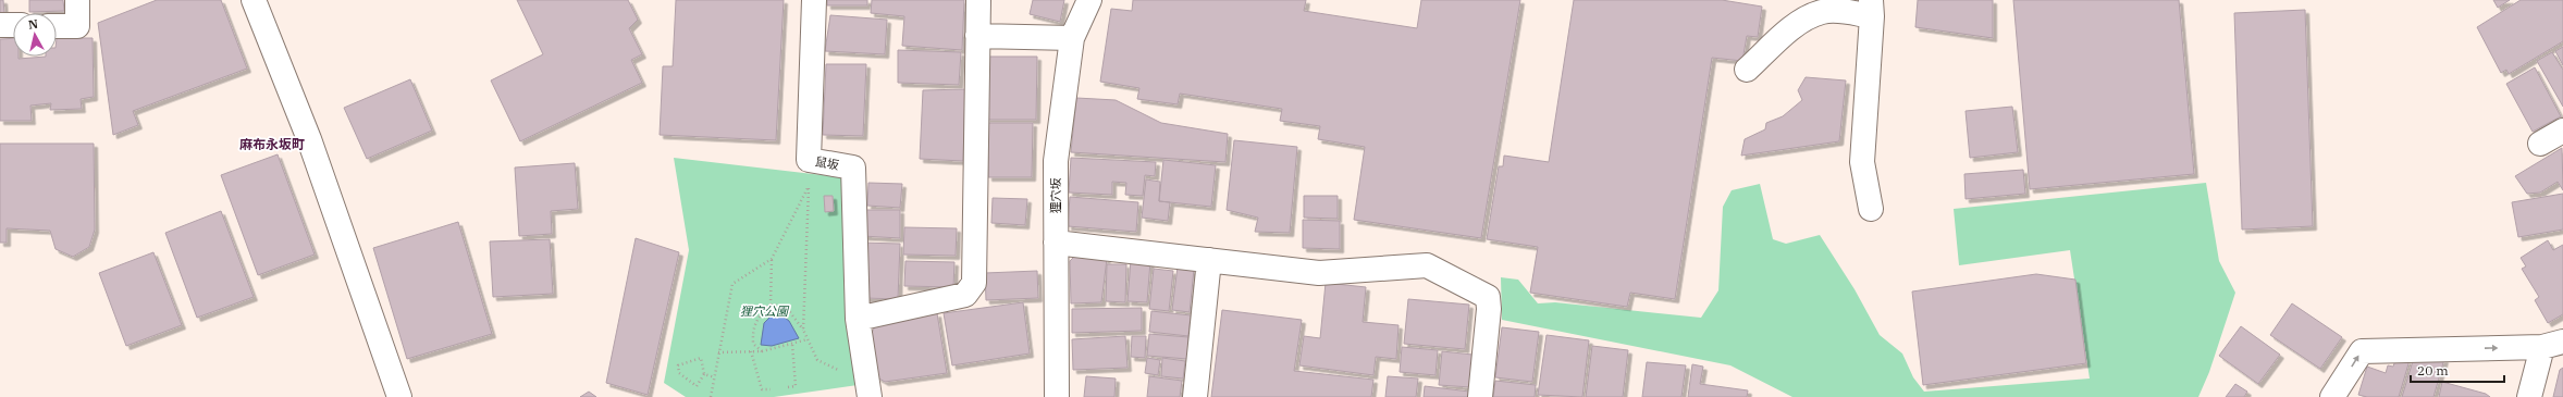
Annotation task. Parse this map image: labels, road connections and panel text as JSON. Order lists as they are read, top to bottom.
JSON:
{
  "streets": {
    "street": ["鼠坂", "狸穴坂"]
  },
  "districts": ["麻布永坂町"],
  "parks": ["狸穴公園"],
  "scale_bar": "20 m",
  "north": "top"
}
